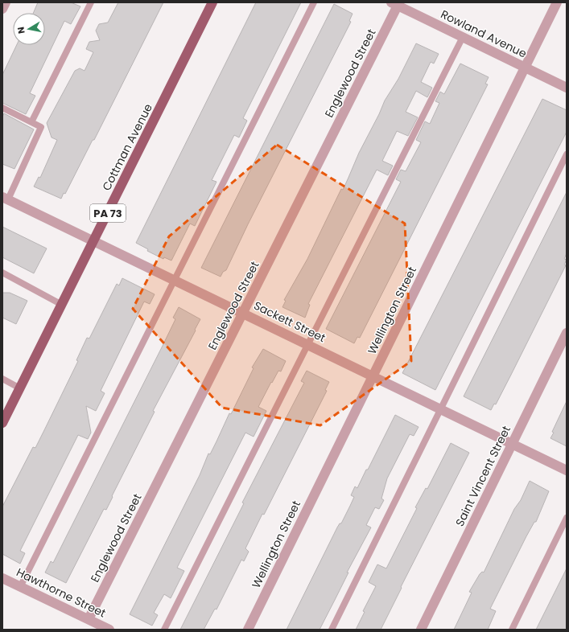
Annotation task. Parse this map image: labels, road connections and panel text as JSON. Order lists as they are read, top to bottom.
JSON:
{
  "streets": {
    "main road": ["Cottman Avenue", "PA 73"],
    "street": [
      "Rowland Avenue",
      "Englewood Street",
      "Wellington Street",
      "Sackett Street",
      "Saint Vincent Street",
      "Hawthorne Street"
    ]
  },
  "crossings": [
    ["Rowland Avenue", "Englewood Street"],
    ["Rowland Avenue", "Wellington Street"],
    ["Englewood Street", "Sackett Street"],
    ["Englewood Street", "Hawthorne Street"],
    ["Cottman Avenue", "Sackett Street"],
    ["Wellington Street", "Sackett Street"],
    ["Sackett Street", "Saint Vincent Street"]
  ],
  "north": "left"
}
